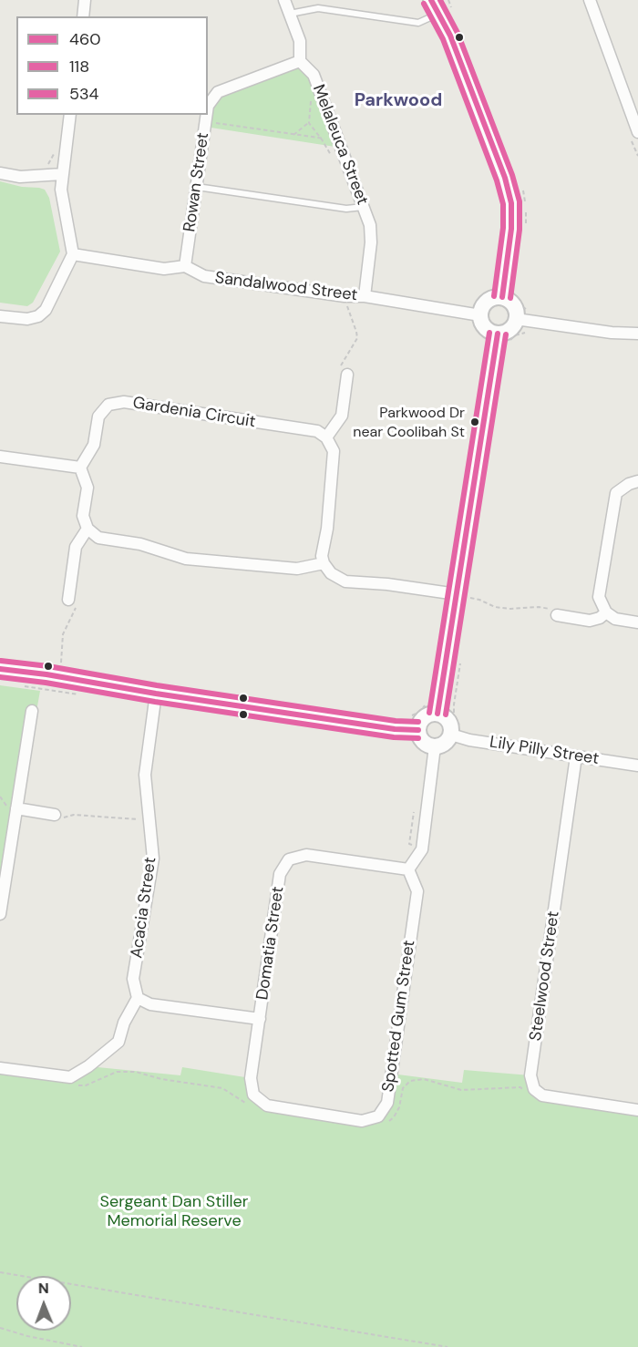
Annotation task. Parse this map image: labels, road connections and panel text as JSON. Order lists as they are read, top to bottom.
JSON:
{
  "streets": {
    "street": [
      "Melaleuca Street",
      "Rowan Street",
      "Sandalwood Street",
      "Gardenia Circuit",
      "Lily Pilly Street",
      "Acacia Street",
      "Domatia Street",
      "Steelwood Street",
      "Spotted Gum Street"
    ]
  },
  "crossings": [
    ["Melaleuca Street", "Rowan Street"],
    ["Melaleuca Street", "Sandalwood Street"],
    ["Rowan Street", "Sandalwood Street"],
    ["Lily Pilly Street", "Steelwood Street"],
    ["Domatia Street", "Spotted Gum Street"]
  ],
  "districts": ["Parkwood"],
  "parks": ["Sergeant Dan Stiller Memorial Reserve"],
  "places": ["Parkwood Dr near Coolibah St"],
  "lines": ["transit line 460", "transit line 534", "transit line 118"],
  "legend": ["460", "118", "534"],
  "north": "top"
}
